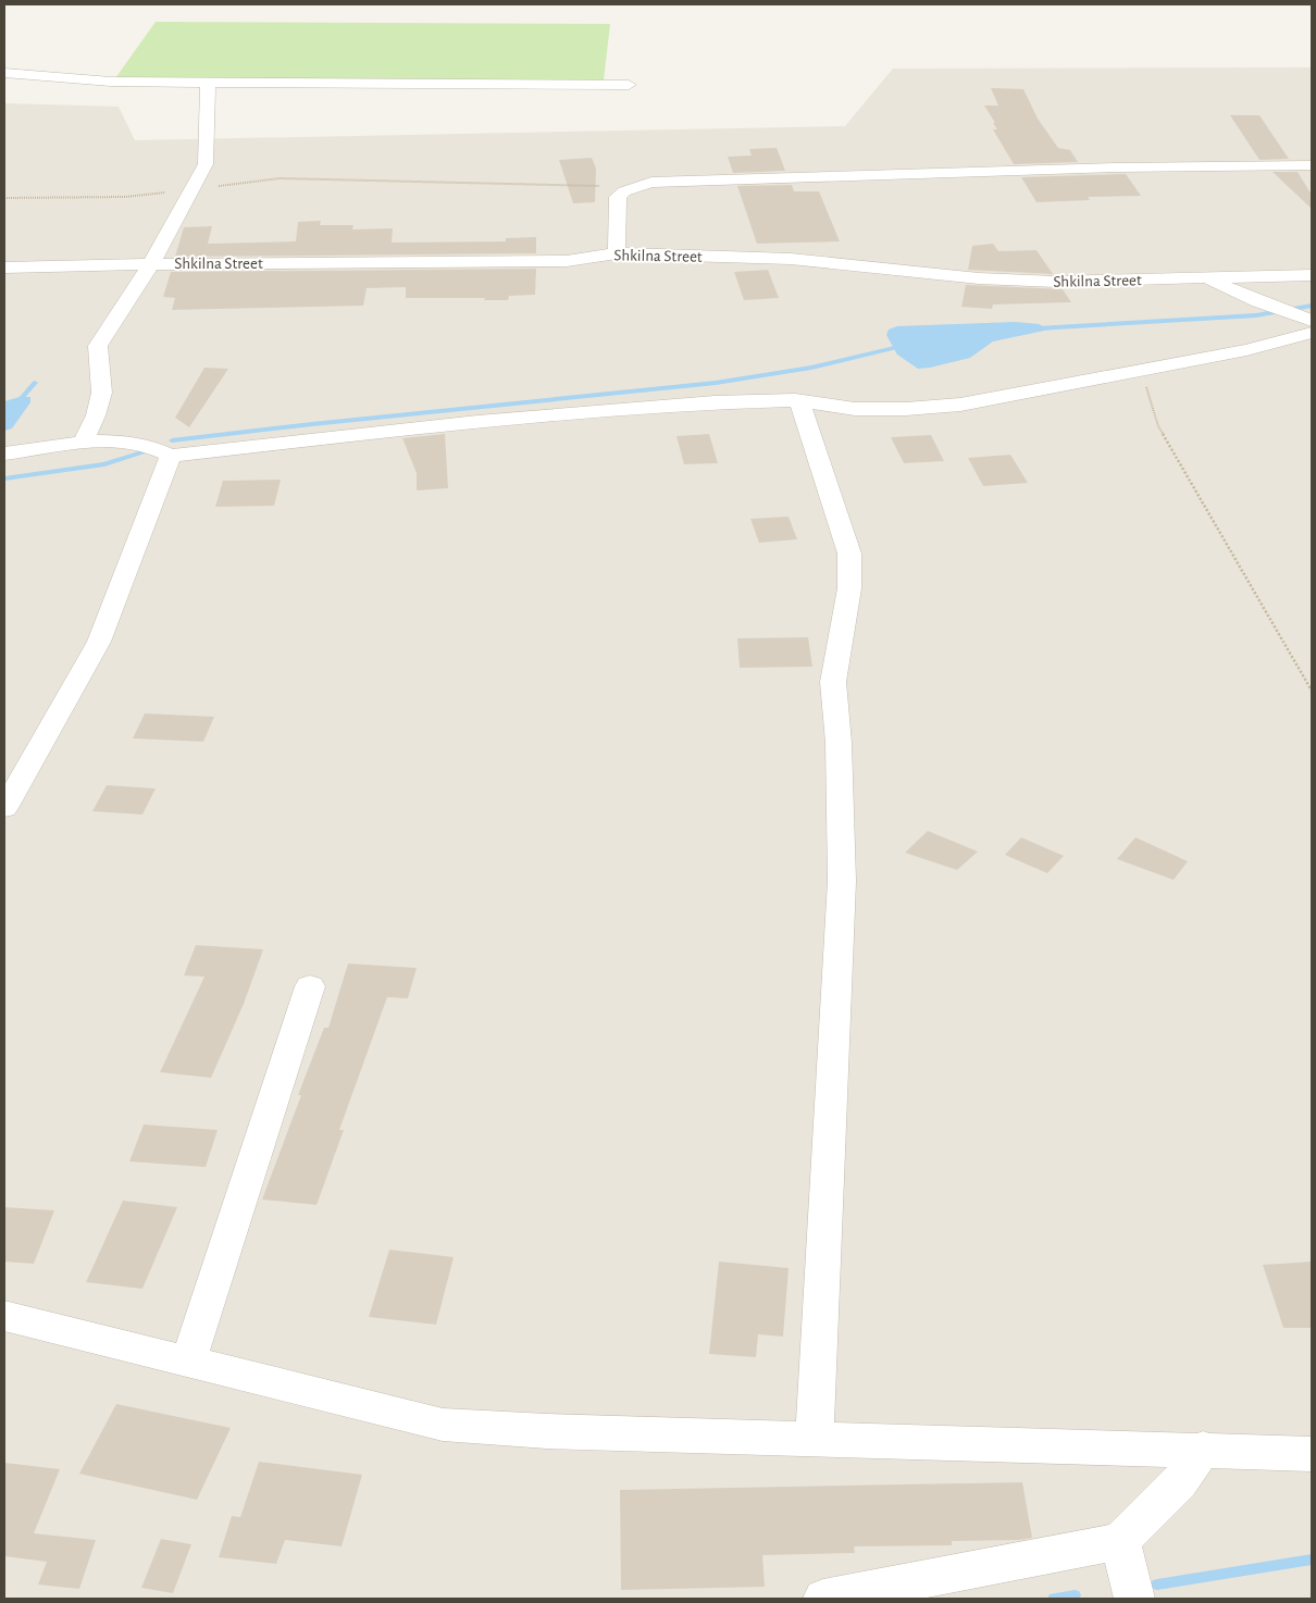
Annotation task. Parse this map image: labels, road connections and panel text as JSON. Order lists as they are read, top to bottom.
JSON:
{
  "streets": {
    "street": ["Shkilna Street"]
  }
}
